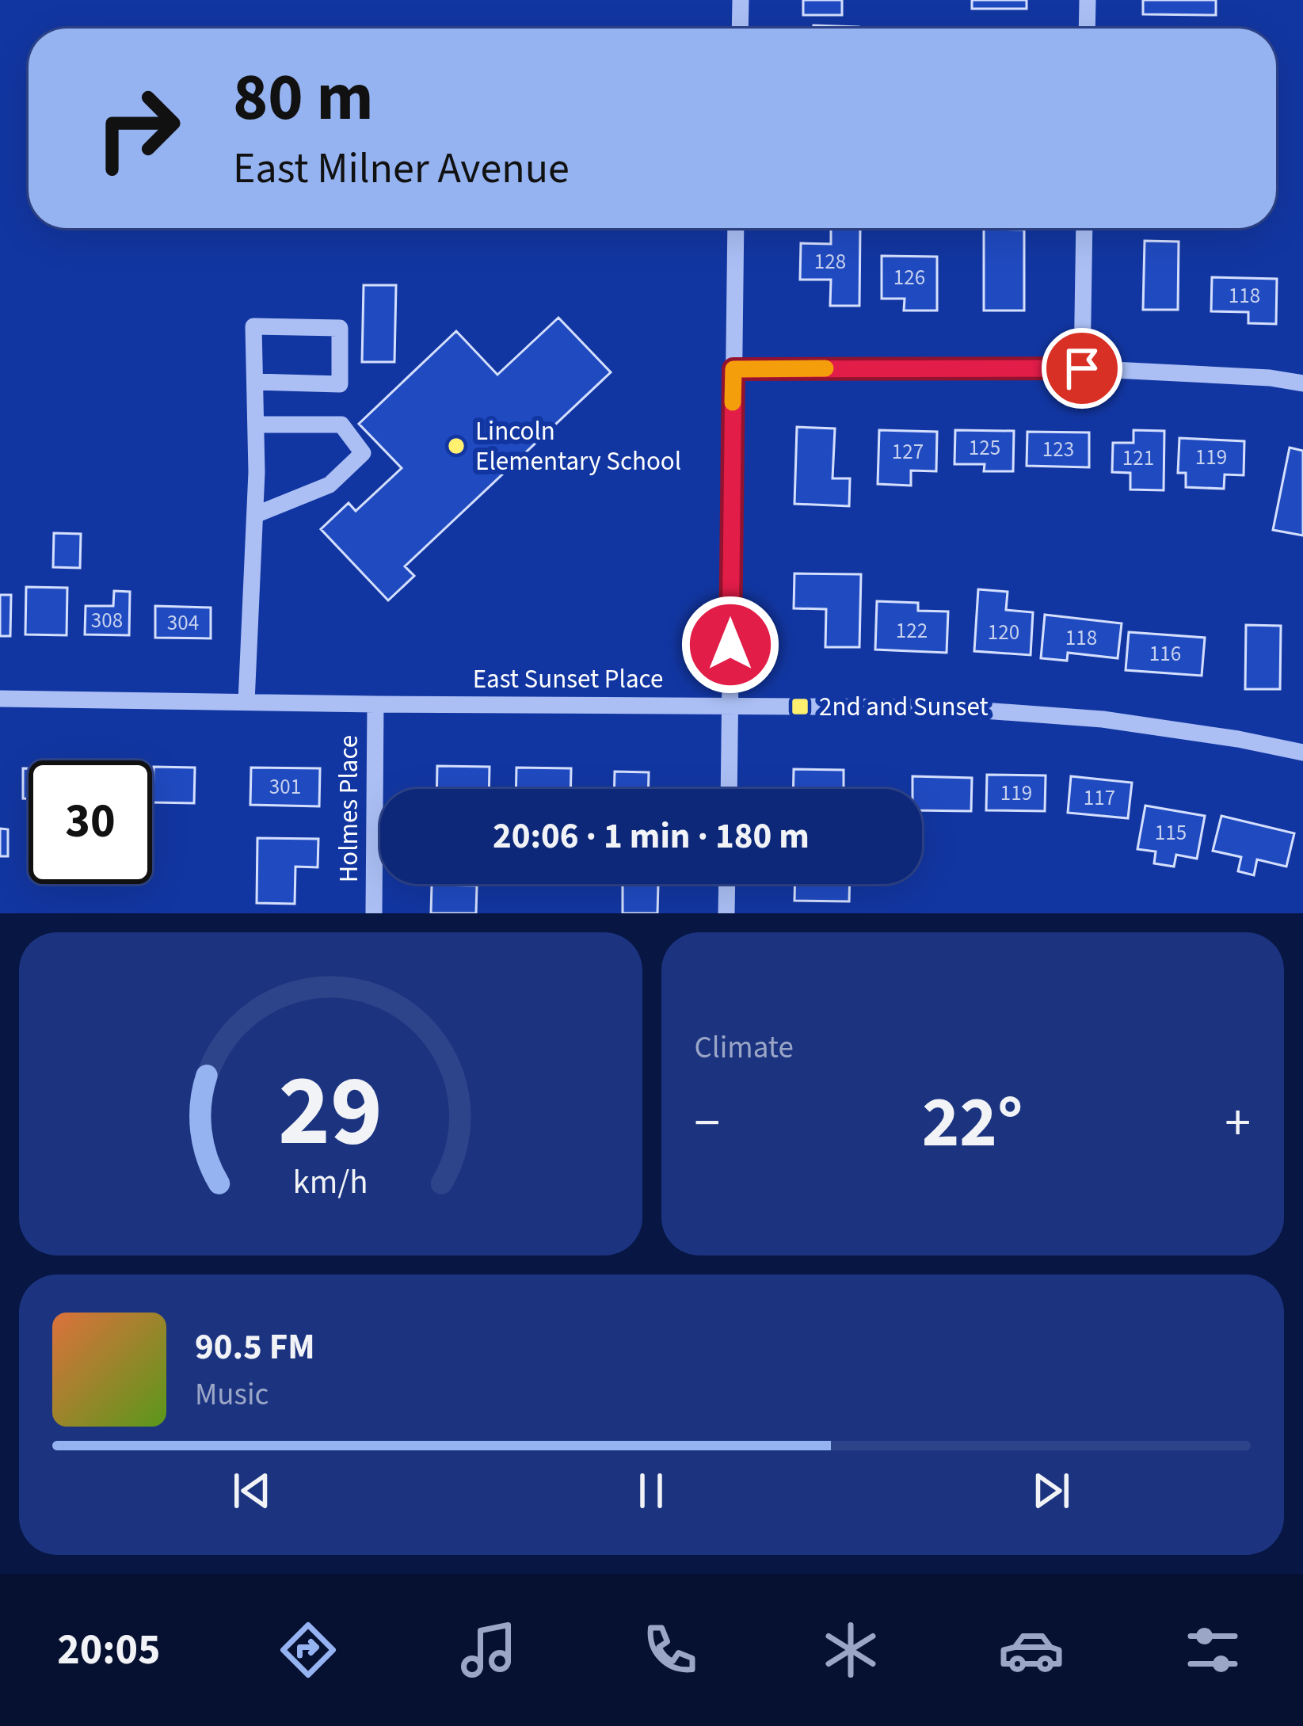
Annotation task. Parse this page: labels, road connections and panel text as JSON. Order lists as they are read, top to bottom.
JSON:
{
  "streets": {
    "street": ["East Sunset Place", "Holmes Place"]
  },
  "crossings": [
    ["East Sunset Place", "Holmes Place"]
  ],
  "places": {
    "other": ["Lincoln Elementary School"],
    "transit": ["2nd and Sunset"]
  },
  "house_numbers": [
    "128",
    "126",
    "118",
    "125",
    "123",
    "127",
    "119",
    "121",
    "308",
    "304",
    "122",
    "120",
    "118",
    "116",
    "301",
    "119",
    "117",
    "115"
  ],
  "page": {
    "turn": ["80 m", "East Milner Avenue"],
    "limit": "30",
    "trip": "20:06 · 1 min · 180 m",
    "tile": "Climate",
    "heat": ["−", "22°", "+"],
    "song": ["90.5 FM", "Music"],
    "tabs": "20:05",
    "gauge": ["29", "km/h"]
  }
}
